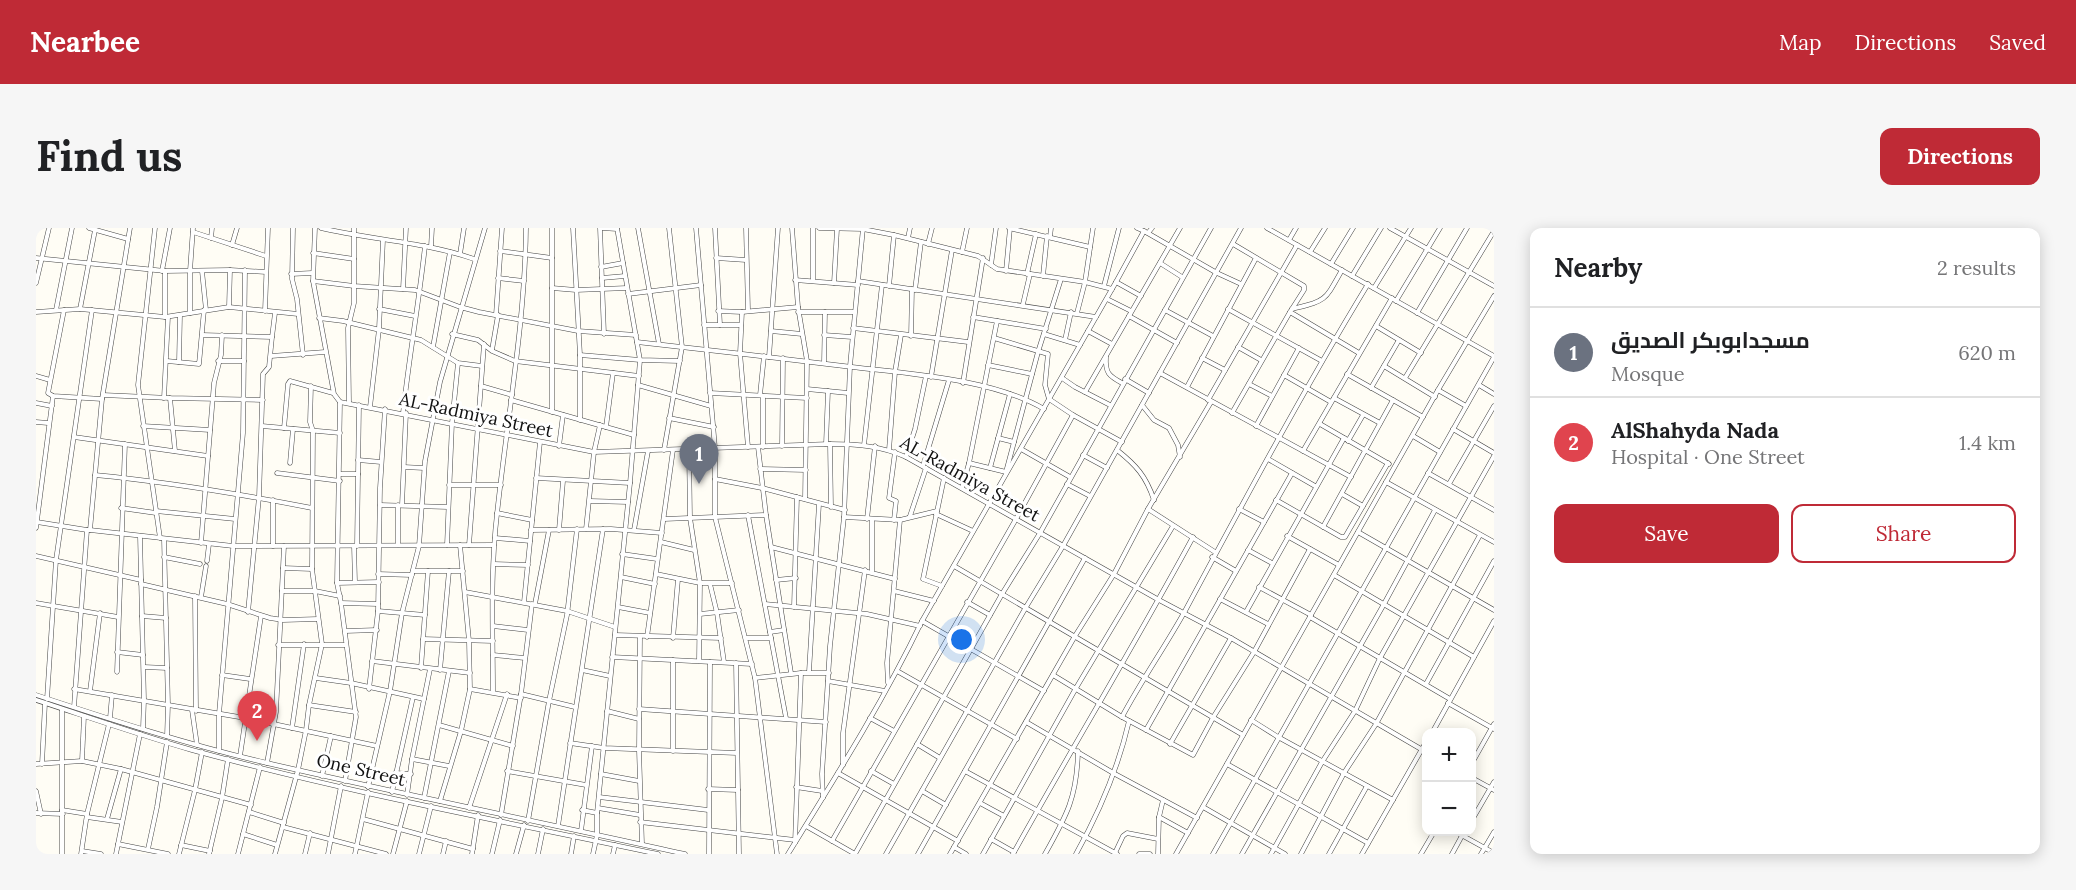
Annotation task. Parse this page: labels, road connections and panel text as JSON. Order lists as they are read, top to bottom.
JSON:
{
  "streets": {
    "street": ["AL-Radmiya Street", "One Street"]
  },
  "page": {
    "header": "Nearbee",
    "nav": ["Map", "Directions", "Saved"],
    "buttons": [
      "Directions",
      ["Save", "Share"]
    ],
    "title": "Find us",
    "heading": ["Nearby", "2 results"],
    "list": [
      {
        "mark": "1",
        "name": "مسجدابوبكر الصديق",
        "note": "Mosque",
        "value": "620 m"
      },
      {
        "mark": "2",
        "name": "AlShahyda Nada",
        "note": "Hospital · One Street",
        "value": "1.4 km"
      }
    ],
    "pins": ["1", "2"],
    "map_buttons": ["+", "−"]
  }
}
